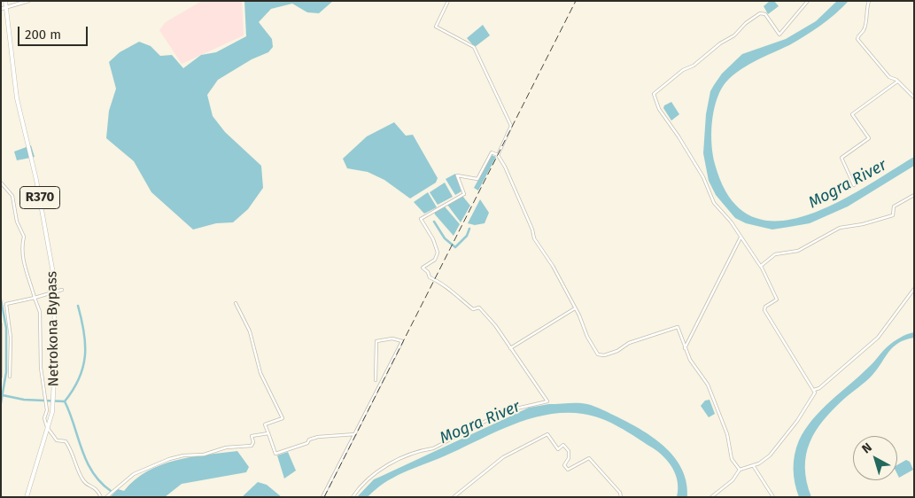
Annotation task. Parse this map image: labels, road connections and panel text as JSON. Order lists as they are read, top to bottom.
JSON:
{
  "streets": {
    "main road": ["R370", "Netrokona Bypass"]
  },
  "water": ["Mogra River"],
  "scale_bar": "200 m",
  "north": "top left"
}
